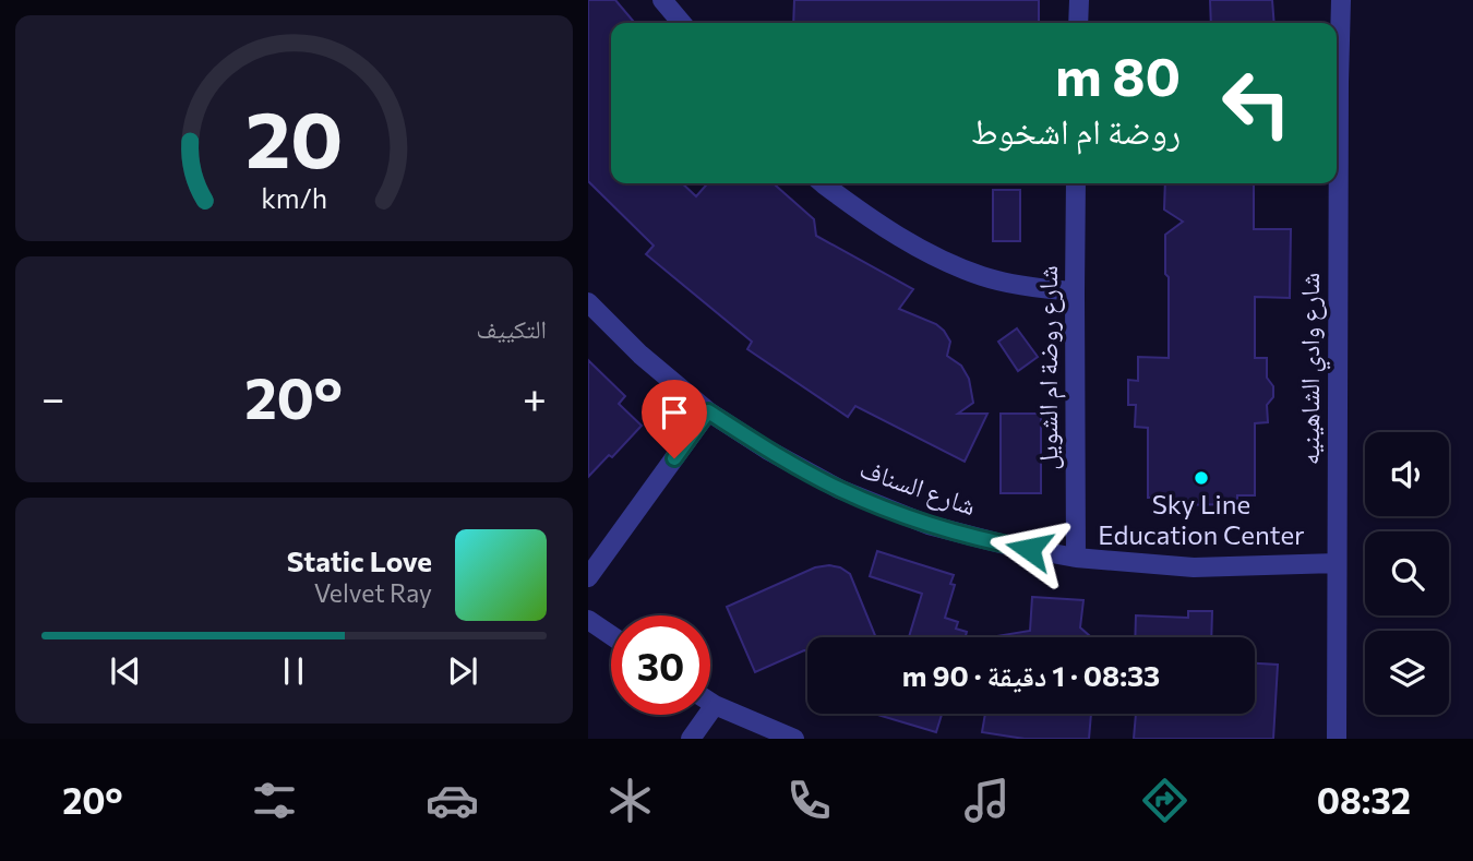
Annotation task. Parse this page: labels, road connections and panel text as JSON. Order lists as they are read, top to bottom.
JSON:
{
  "streets": {
    "street": ["شارع روضة ام الشويل", "شارع وادي الشاهينيه", "شارع السناف"]
  },
  "crossings": [
    ["شارع روضة ام الشويل", "شارع السناف"],
    ["شارع وادي الشاهينيه", "شارع السناف"]
  ],
  "places": ["Sky Line Education Center"],
  "page": {
    "turn": ["80 m", "روضة ام اشخوط"],
    "tile": "التكييف",
    "heat": ["−", "20°", "+"],
    "song": ["Static Love", "Velvet Ray"],
    "limit": "30",
    "trip": "08:33 · 1 دقيقة · 90 m",
    "tabs": ["08:32", "20°"],
    "gauge": ["20", "km/h"]
  }
}
